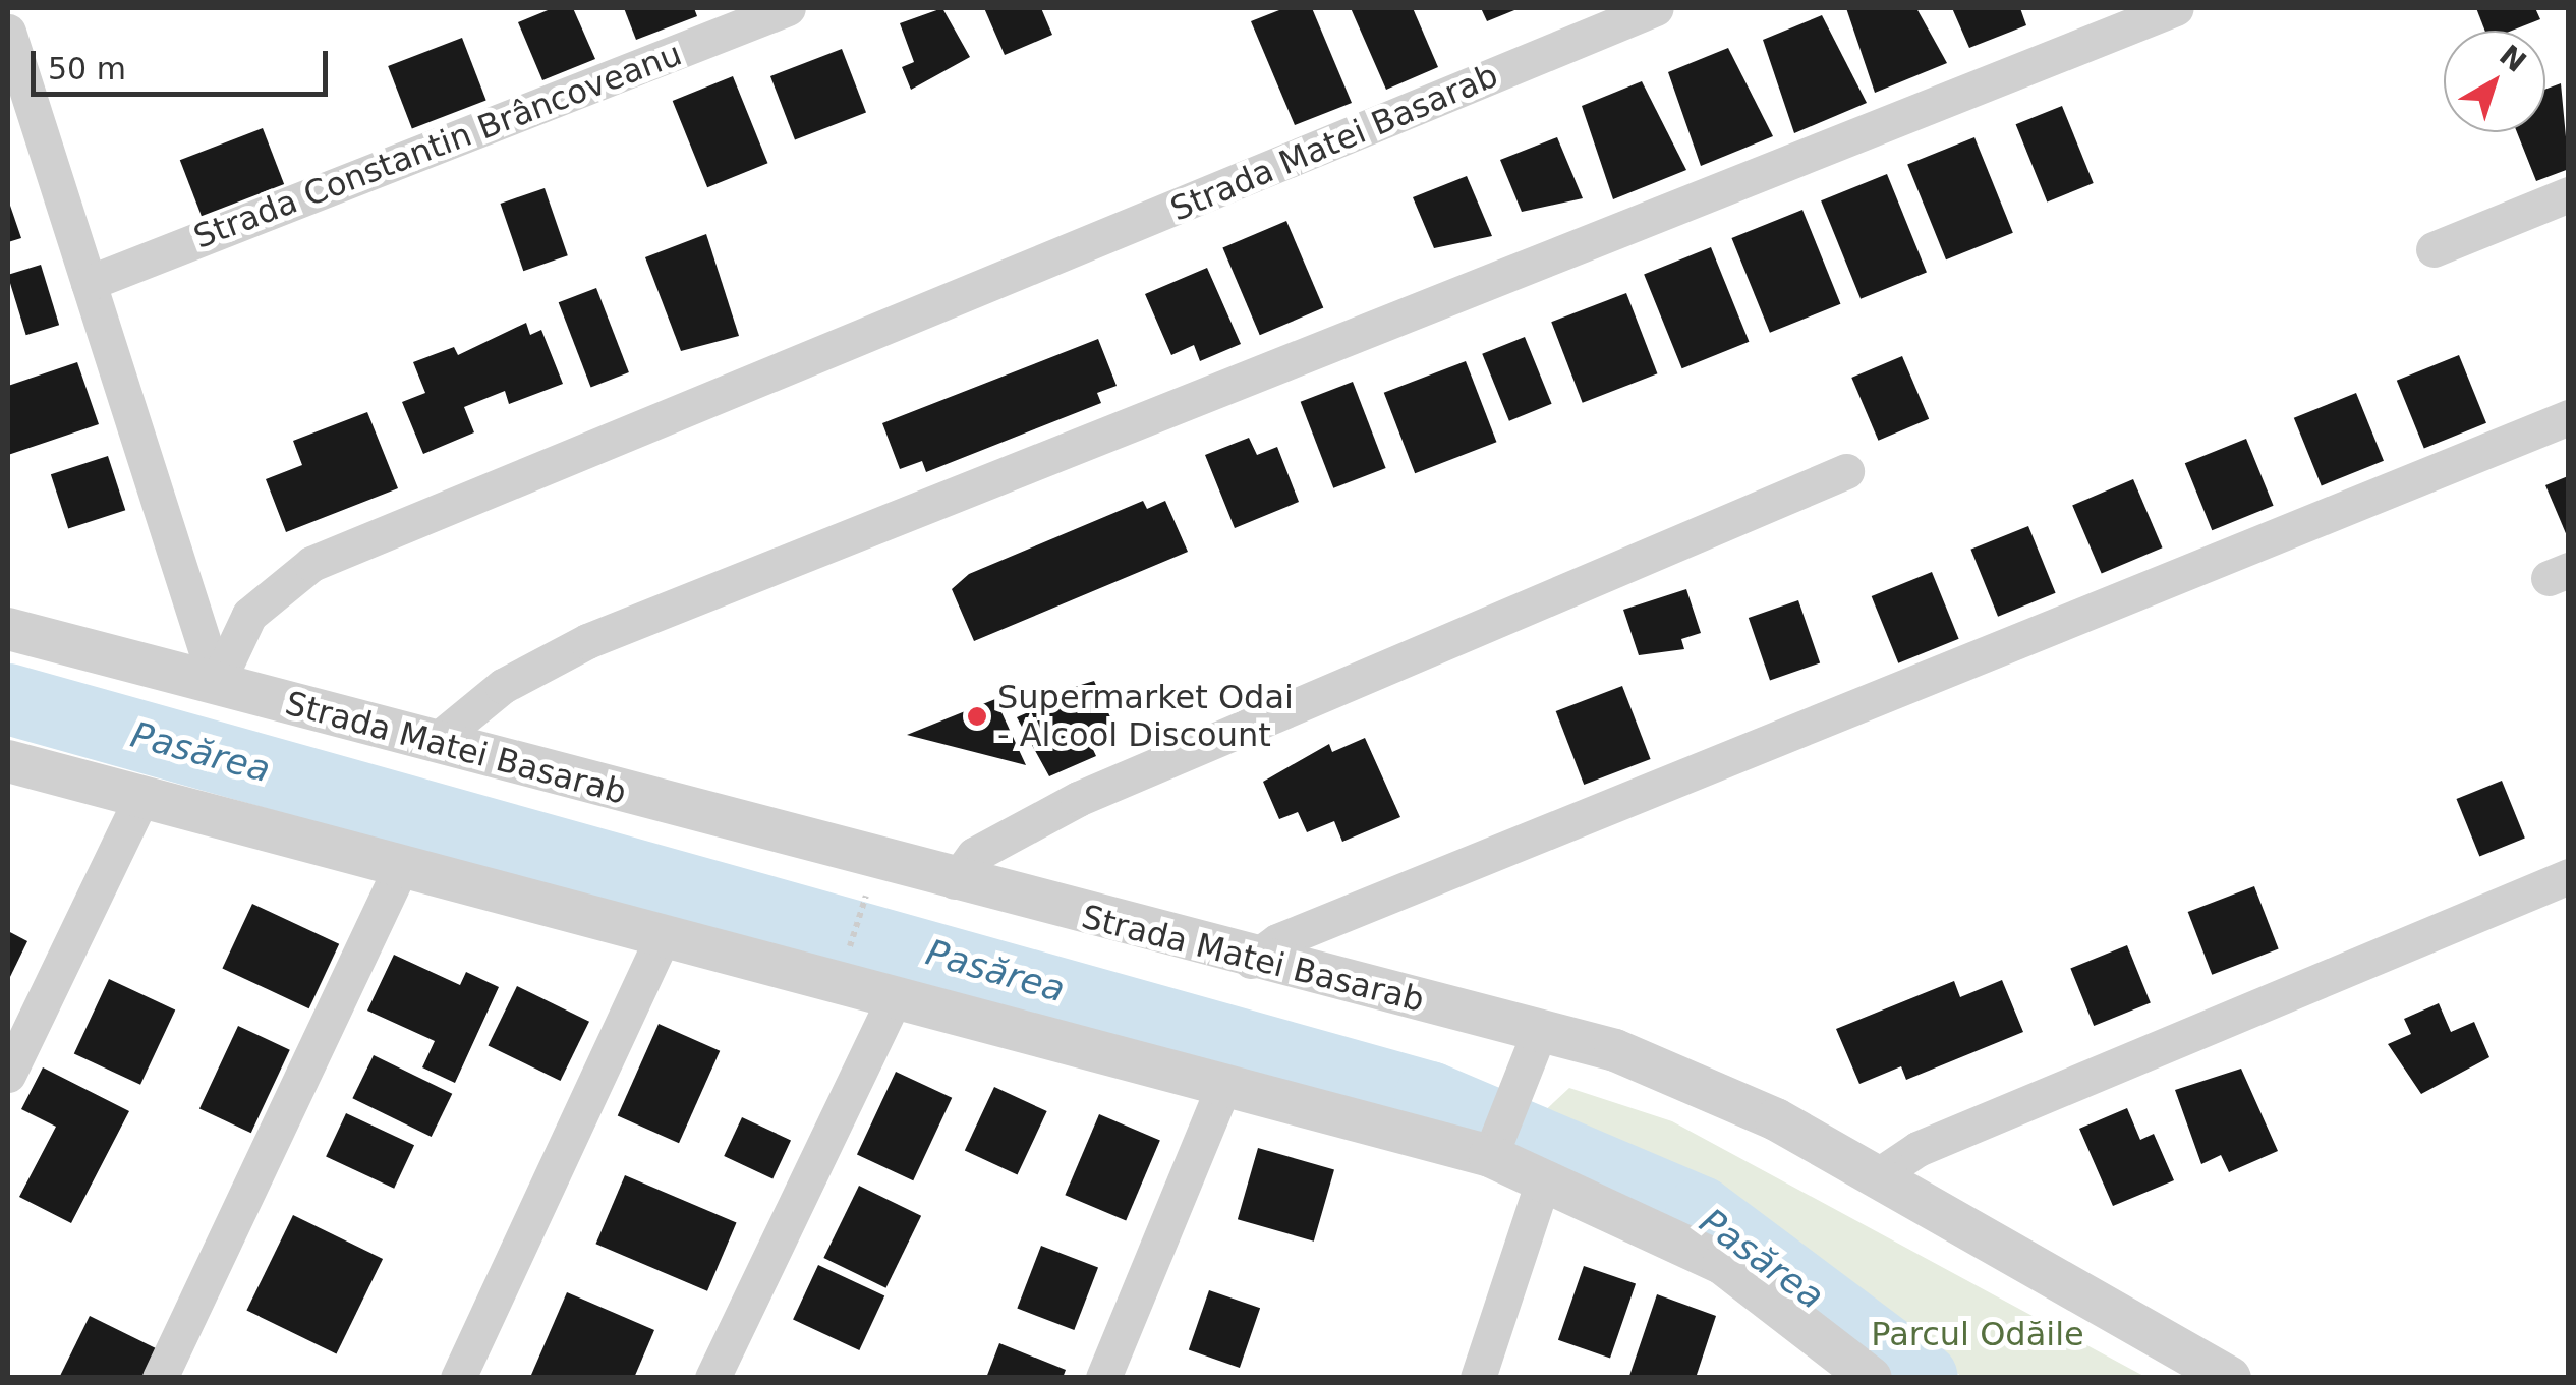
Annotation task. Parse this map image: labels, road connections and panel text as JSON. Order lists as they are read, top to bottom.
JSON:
{
  "streets": {
    "street": ["Strada Matei Basarab", "Strada Constantin Brâncoveanu"]
  },
  "water": ["Pasărea"],
  "parks": ["Parcul Odăile"],
  "places": ["Supermarket Odai - Alcool Discount"],
  "scale_bar": "50 m",
  "north": "top right"
}
